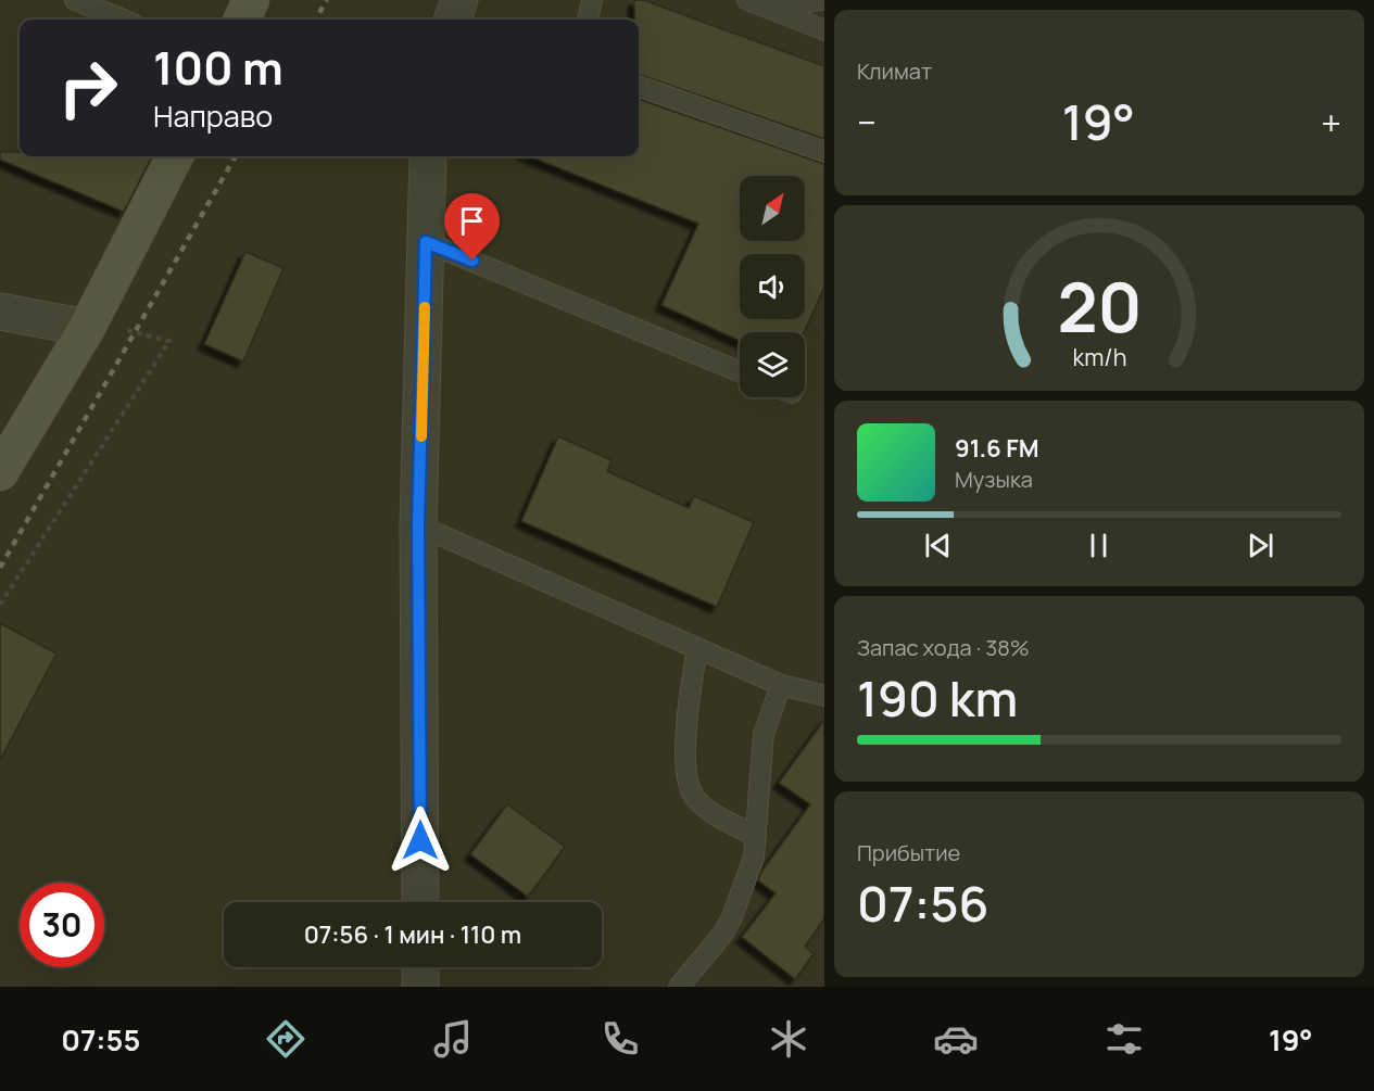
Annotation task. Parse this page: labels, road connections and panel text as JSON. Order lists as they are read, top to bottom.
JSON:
{
  "north": "top right",
  "page": {
    "tile": [
      "Климат",
      ["Запас хода · 38%", "190 km"],
      ["Прибытие", "07:56"]
    ],
    "turn": ["100 m", "Направо"],
    "heat": ["−", "19°", "+"],
    "song": ["91.6 FM", "Музыка"],
    "limit": "30",
    "trip": "07:56 · 1 мин · 110 m",
    "tabs": ["07:55", "19°"],
    "gauge": ["20", "km/h"]
  }
}
